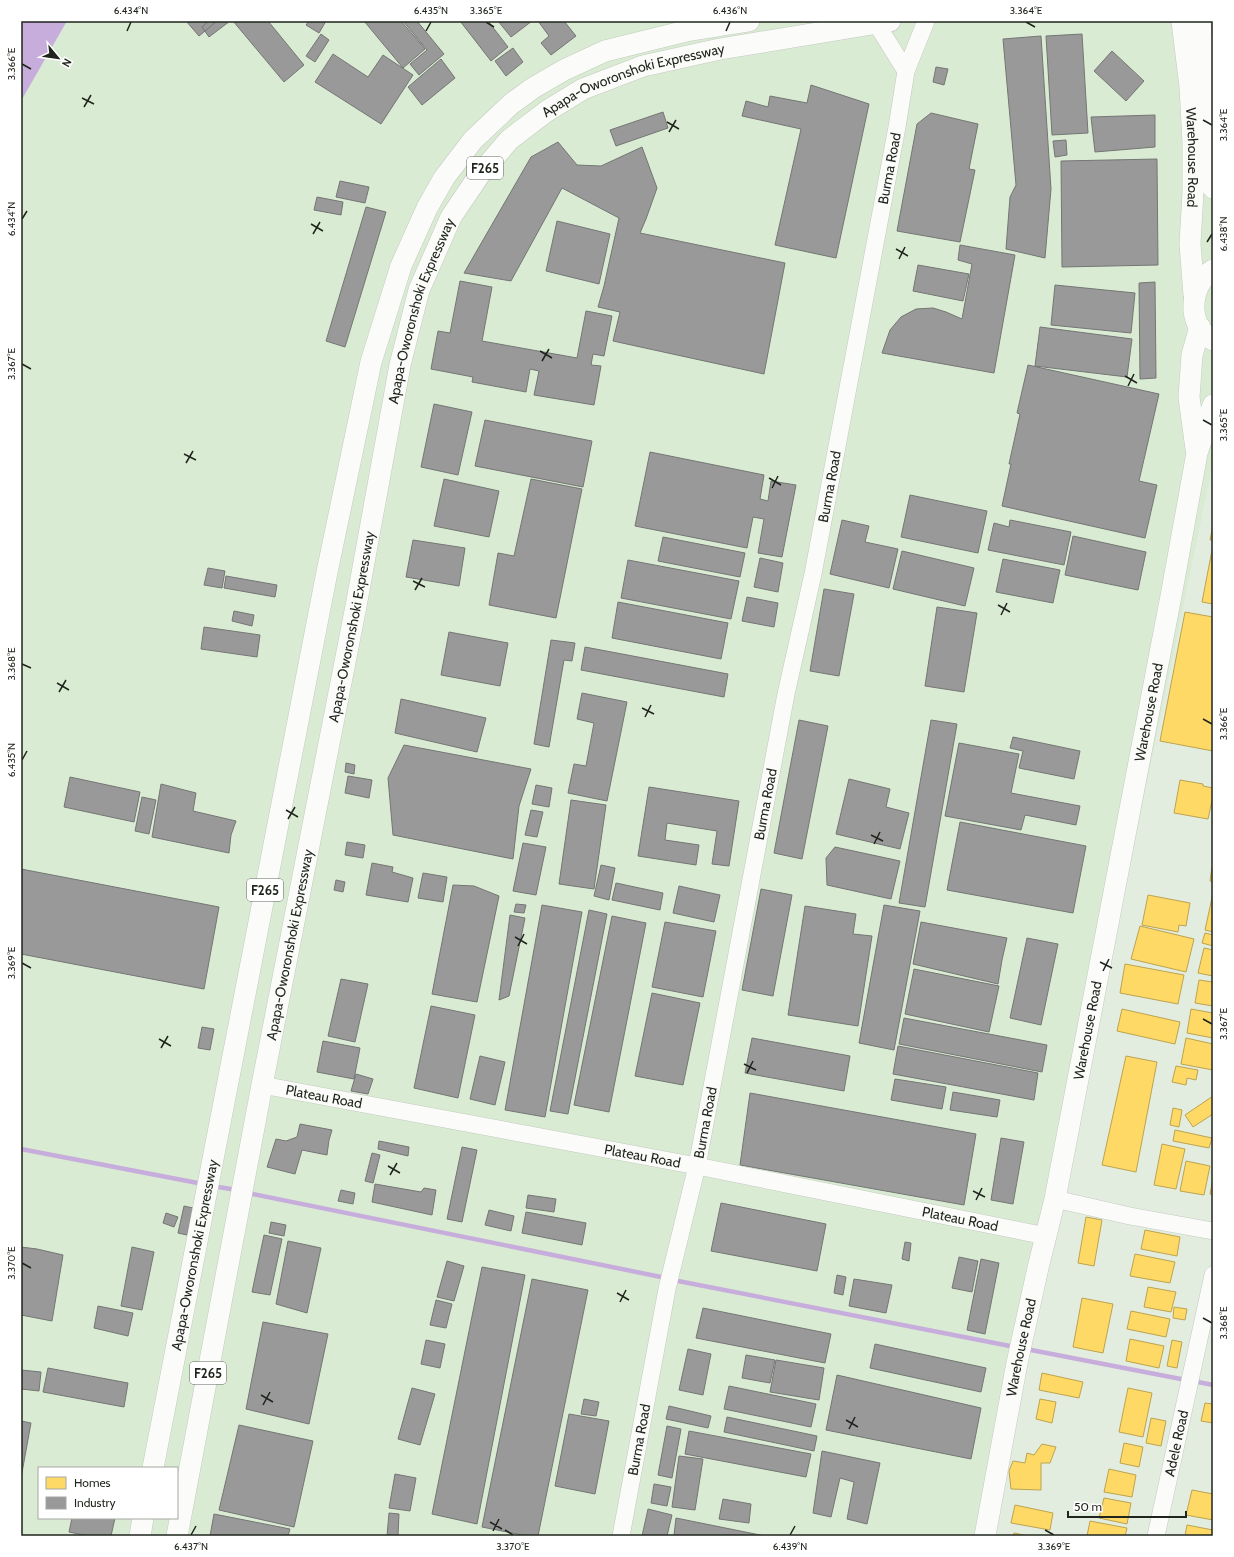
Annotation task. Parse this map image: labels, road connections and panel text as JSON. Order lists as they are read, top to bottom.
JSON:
{
  "streets": {
    "main road": ["Apapa-Oworonshoki Expressway", "Warehouse Road", "F265"],
    "street": ["Burma Road", "Plateau Road", "Adele Road"]
  },
  "crossings": [
    ["Apapa-Oworonshoki Expressway", "Plateau Road"],
    ["Warehouse Road", "Plateau Road"],
    ["Burma Road", "Plateau Road"]
  ],
  "legend": ["Homes", "Industry"],
  "scale_bar": "50 m",
  "north": "bottom right",
  "coordinates": [
    "6.434°N",
    "6.435°N",
    "3.365°E",
    "6.436°N",
    "3.364°E",
    "3.366°E",
    "6.438°N",
    "3.367°E",
    "3.368°E",
    "3.369°E",
    "3.370°E",
    "6.437°N",
    "6.439°N"
  ]
}
